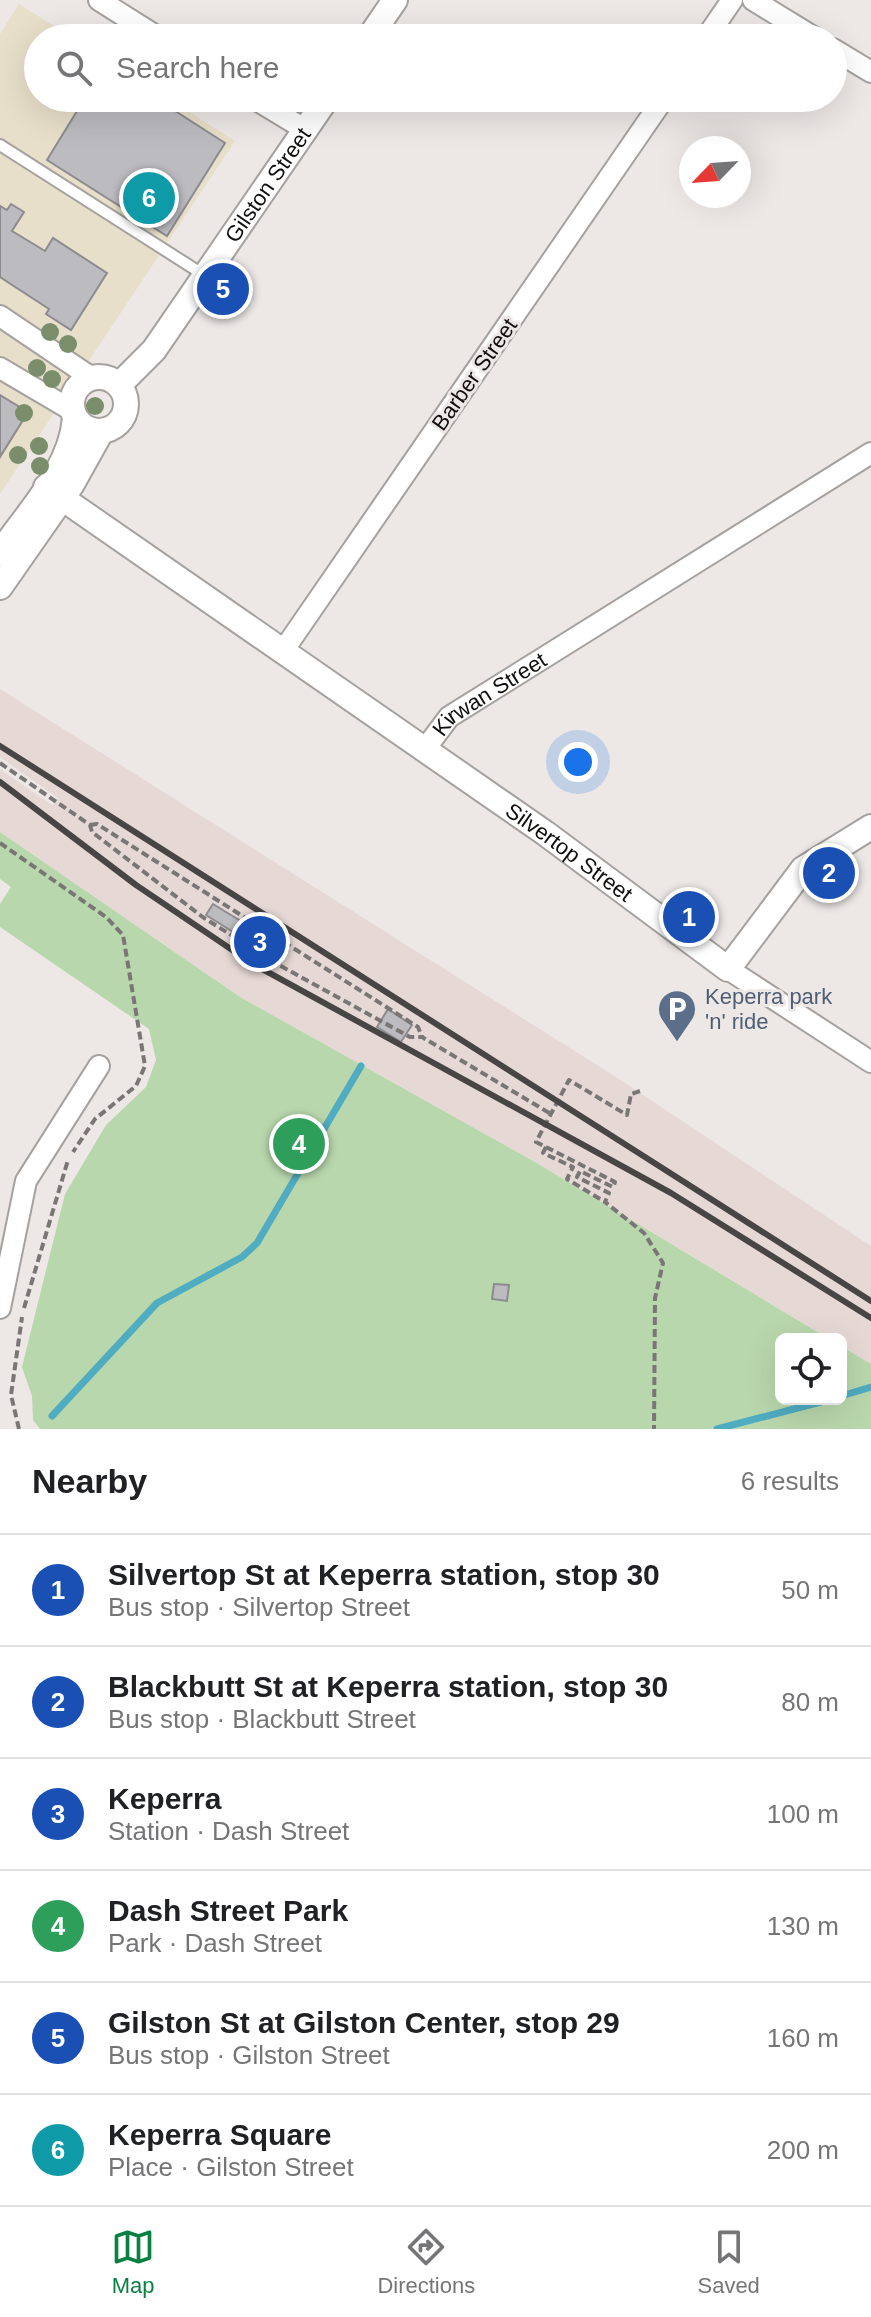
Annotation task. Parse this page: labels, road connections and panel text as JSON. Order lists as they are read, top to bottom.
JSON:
{
  "streets": {
    "street": [
      "Gilston Street",
      "Barber Street",
      "Kirwan Street",
      "Silvertop Street"
    ]
  },
  "crossings": [
    ["Barber Street", "Kirwan Street"],
    ["Kirwan Street", "Silvertop Street"]
  ],
  "places": {
    "parking": ["Keperra park 'n' ride"]
  },
  "north": "bottom left",
  "page": {
    "search": "Search here",
    "pins": [
      "6",
      "5",
      "2",
      "1",
      "3",
      "4"
    ],
    "heading": ["Nearby", "6 results"],
    "list": [
      {
        "mark": "1",
        "name": "Silvertop St at Keperra station, stop 30",
        "note": "Bus stop · Silvertop Street",
        "value": "50 m"
      },
      {
        "mark": "2",
        "name": "Blackbutt St at Keperra station, stop 30",
        "note": "Bus stop · Blackbutt Street",
        "value": "80 m"
      },
      {
        "mark": "3",
        "name": "Keperra",
        "note": "Station · Dash Street",
        "value": "100 m"
      },
      {
        "mark": "4",
        "name": "Dash Street Park",
        "note": "Park · Dash Street",
        "value": "130 m"
      },
      {
        "mark": "5",
        "name": "Gilston St at Gilston Center, stop 29",
        "note": "Bus stop · Gilston Street",
        "value": "160 m"
      },
      {
        "mark": "6",
        "name": "Keperra Square",
        "note": "Place · Gilston Street",
        "value": "200 m"
      }
    ],
    "nav": ["Map", "Directions", "Saved"]
  }
}
